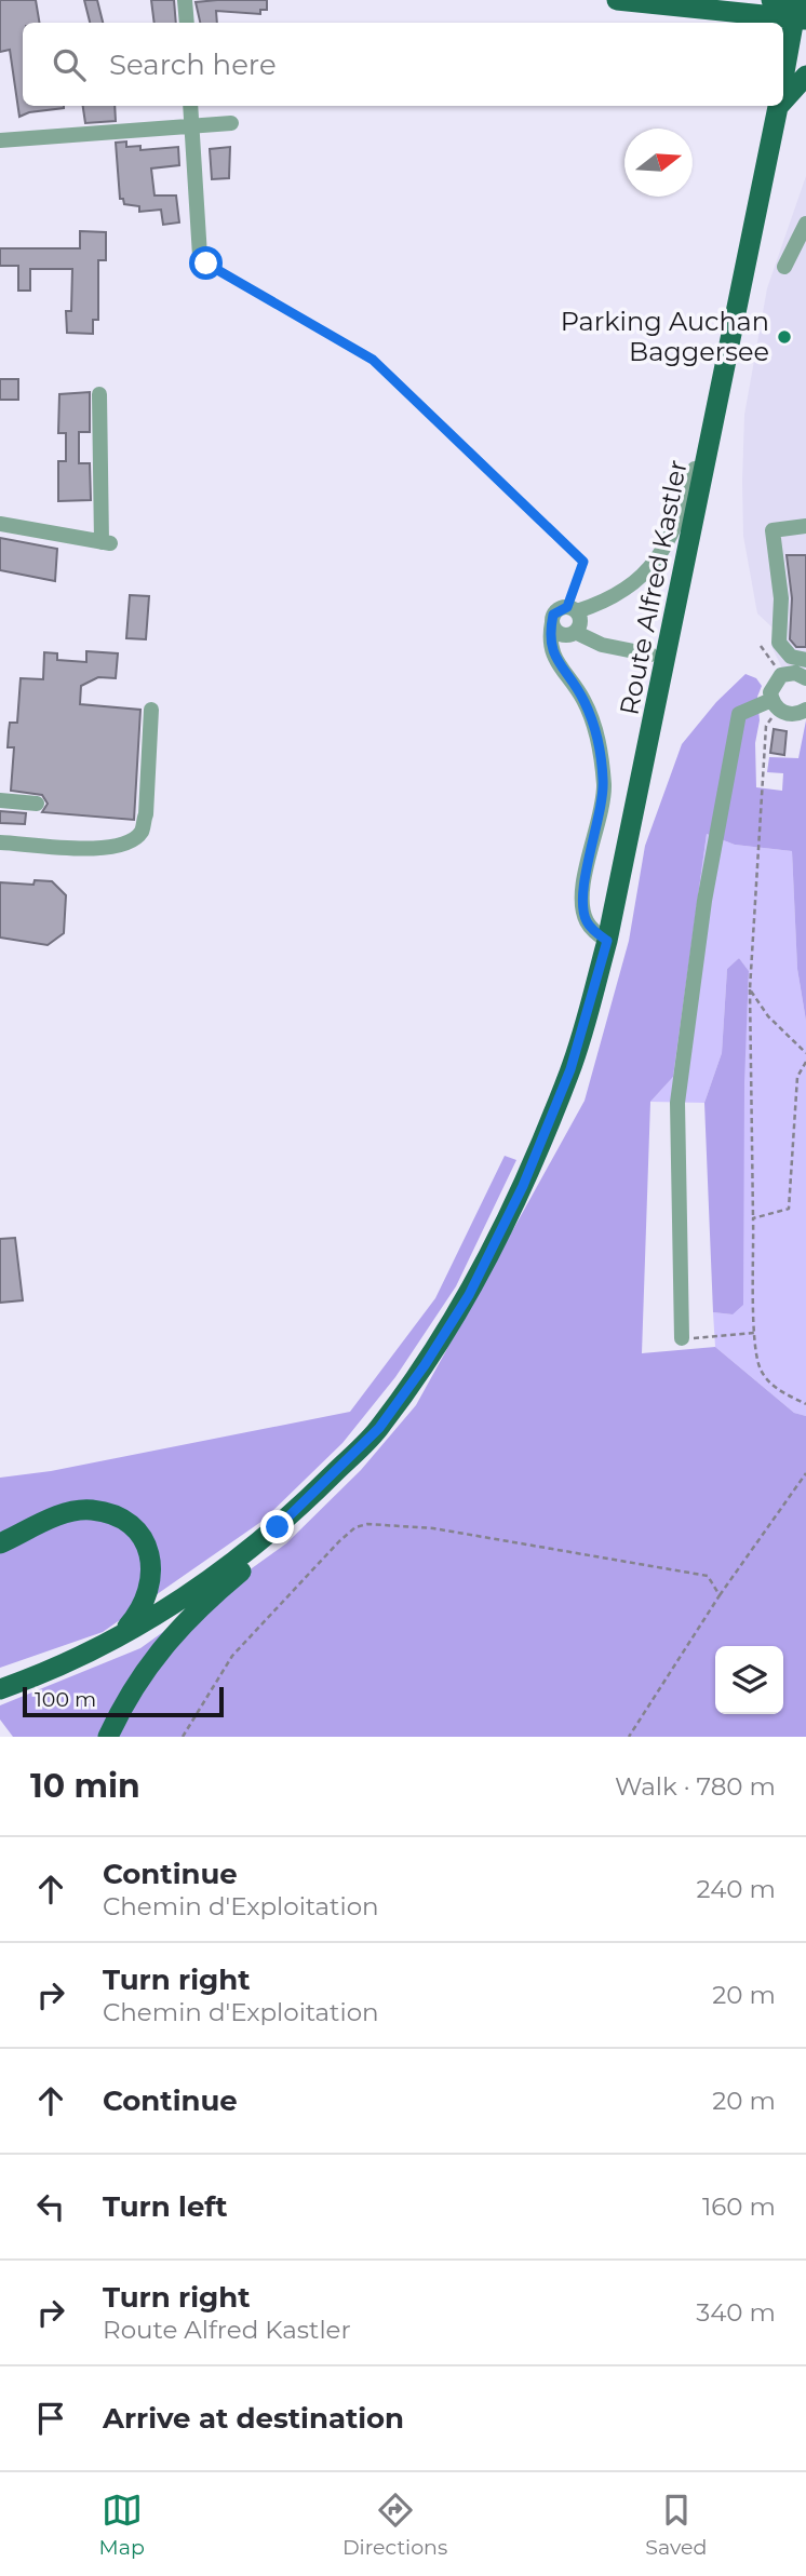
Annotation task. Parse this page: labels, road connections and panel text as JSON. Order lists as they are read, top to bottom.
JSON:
{
  "streets": {
    "main road": ["Route Alfred Kastler"]
  },
  "places": ["Parking Auchan Baggersee"],
  "scale_bar": "100 m",
  "north": "right",
  "page": {
    "search": "Search here",
    "scale": "100 m",
    "heading": ["10 min", "Walk · 780 m"],
    "list": [
      ["Continue", "Chemin d'Exploitation", "240 m"],
      ["Turn right", "Chemin d'Exploitation", "20 m"],
      ["Continue", "20 m"],
      ["Turn left", "160 m"],
      ["Turn right", "Route Alfred Kastler", "340 m"],
      "Arrive at destination"
    ],
    "nav": ["Map", "Directions", "Saved"]
  }
}
